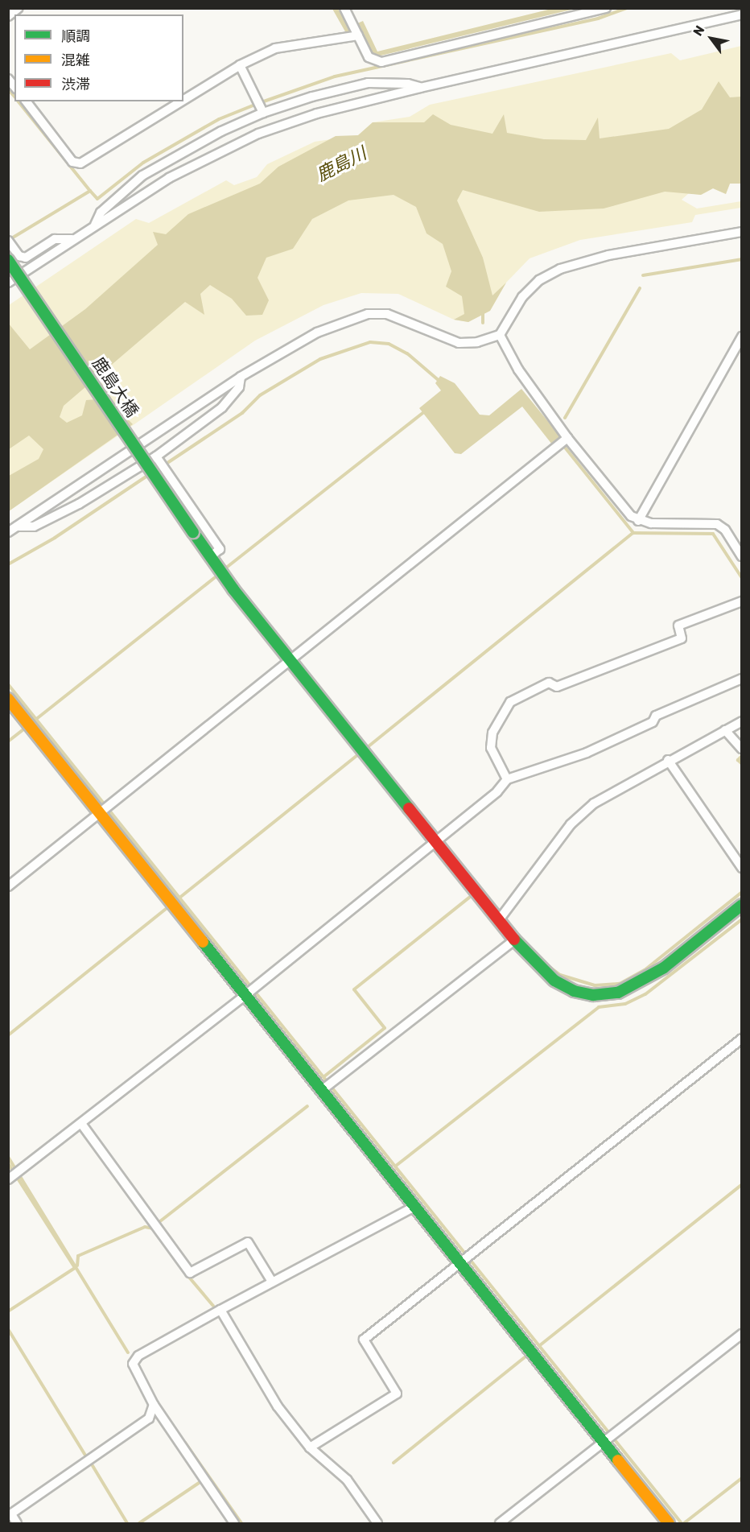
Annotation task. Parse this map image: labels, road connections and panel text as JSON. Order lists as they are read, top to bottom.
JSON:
{
  "streets": {
    "street": ["鹿島大橋"]
  },
  "water": ["鹿島川"],
  "legend": ["順調", "混雑", "渋滞"],
  "north": "top left"
}
